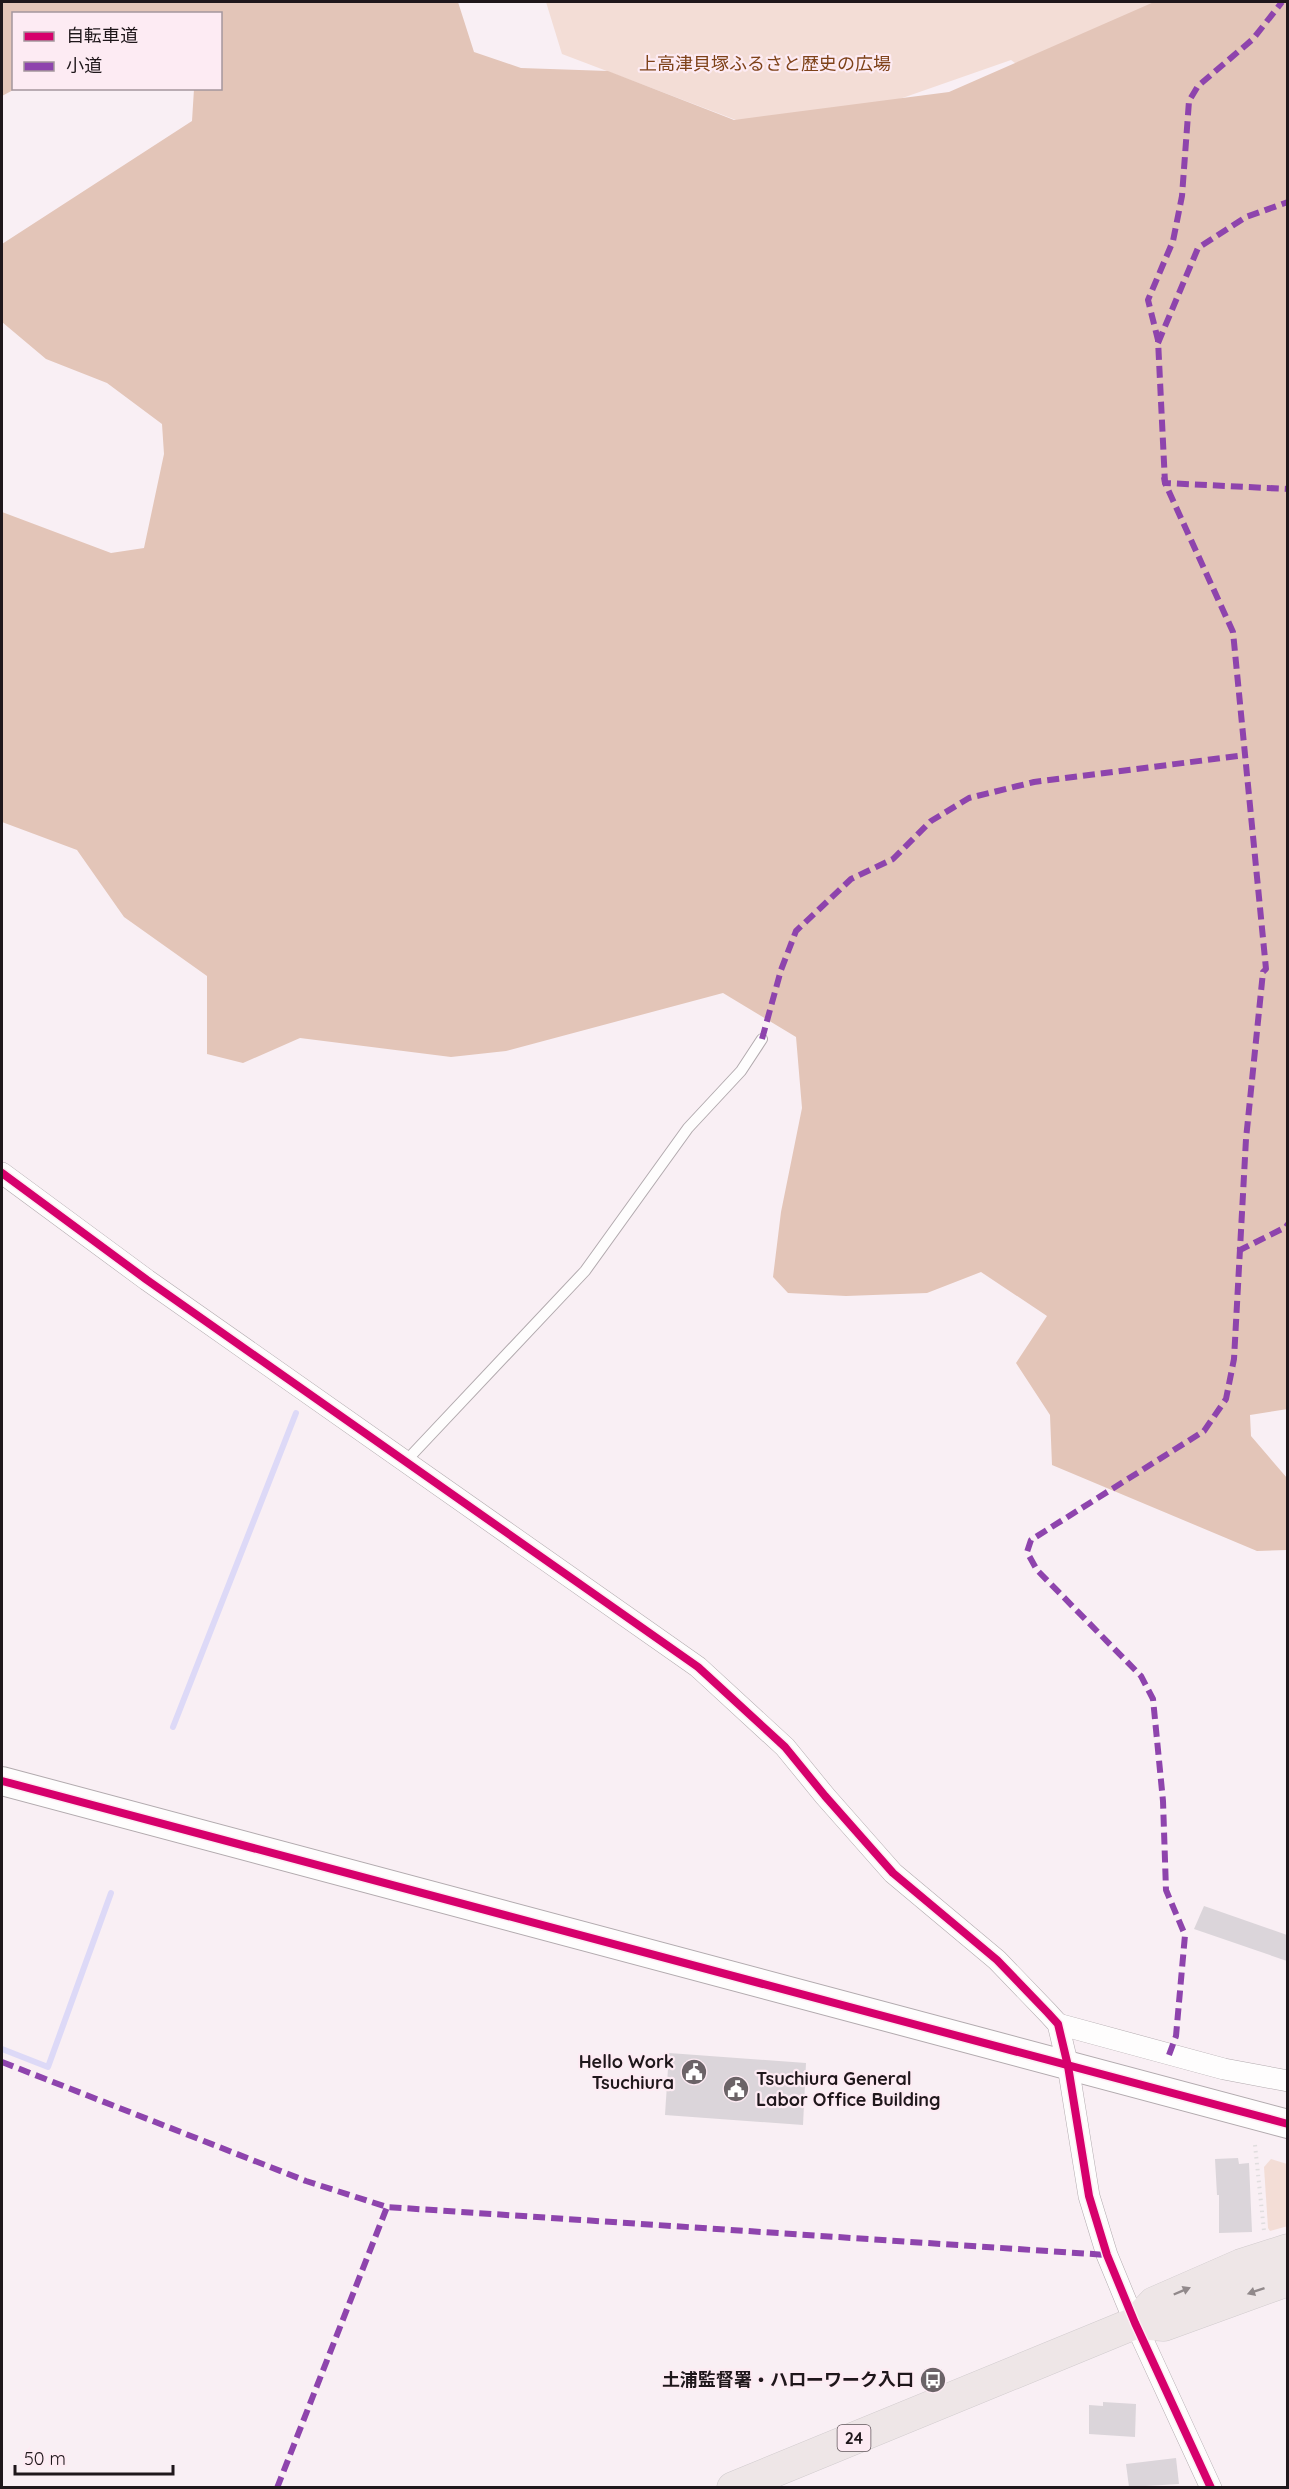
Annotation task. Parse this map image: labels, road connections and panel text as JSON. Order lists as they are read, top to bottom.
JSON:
{
  "streets": {
    "main road": ["24"]
  },
  "parks": ["上高津貝塚ふるさと歴史の広場"],
  "places": {
    "public building": ["Hello Work Tsuchiura", "Tsuchiura General Labor Office Building"],
    "bus stop": ["土浦監督署・ハローワーク入口"]
  },
  "legend": ["自転車道", "小道"],
  "scale_bar": "50 m"
}
